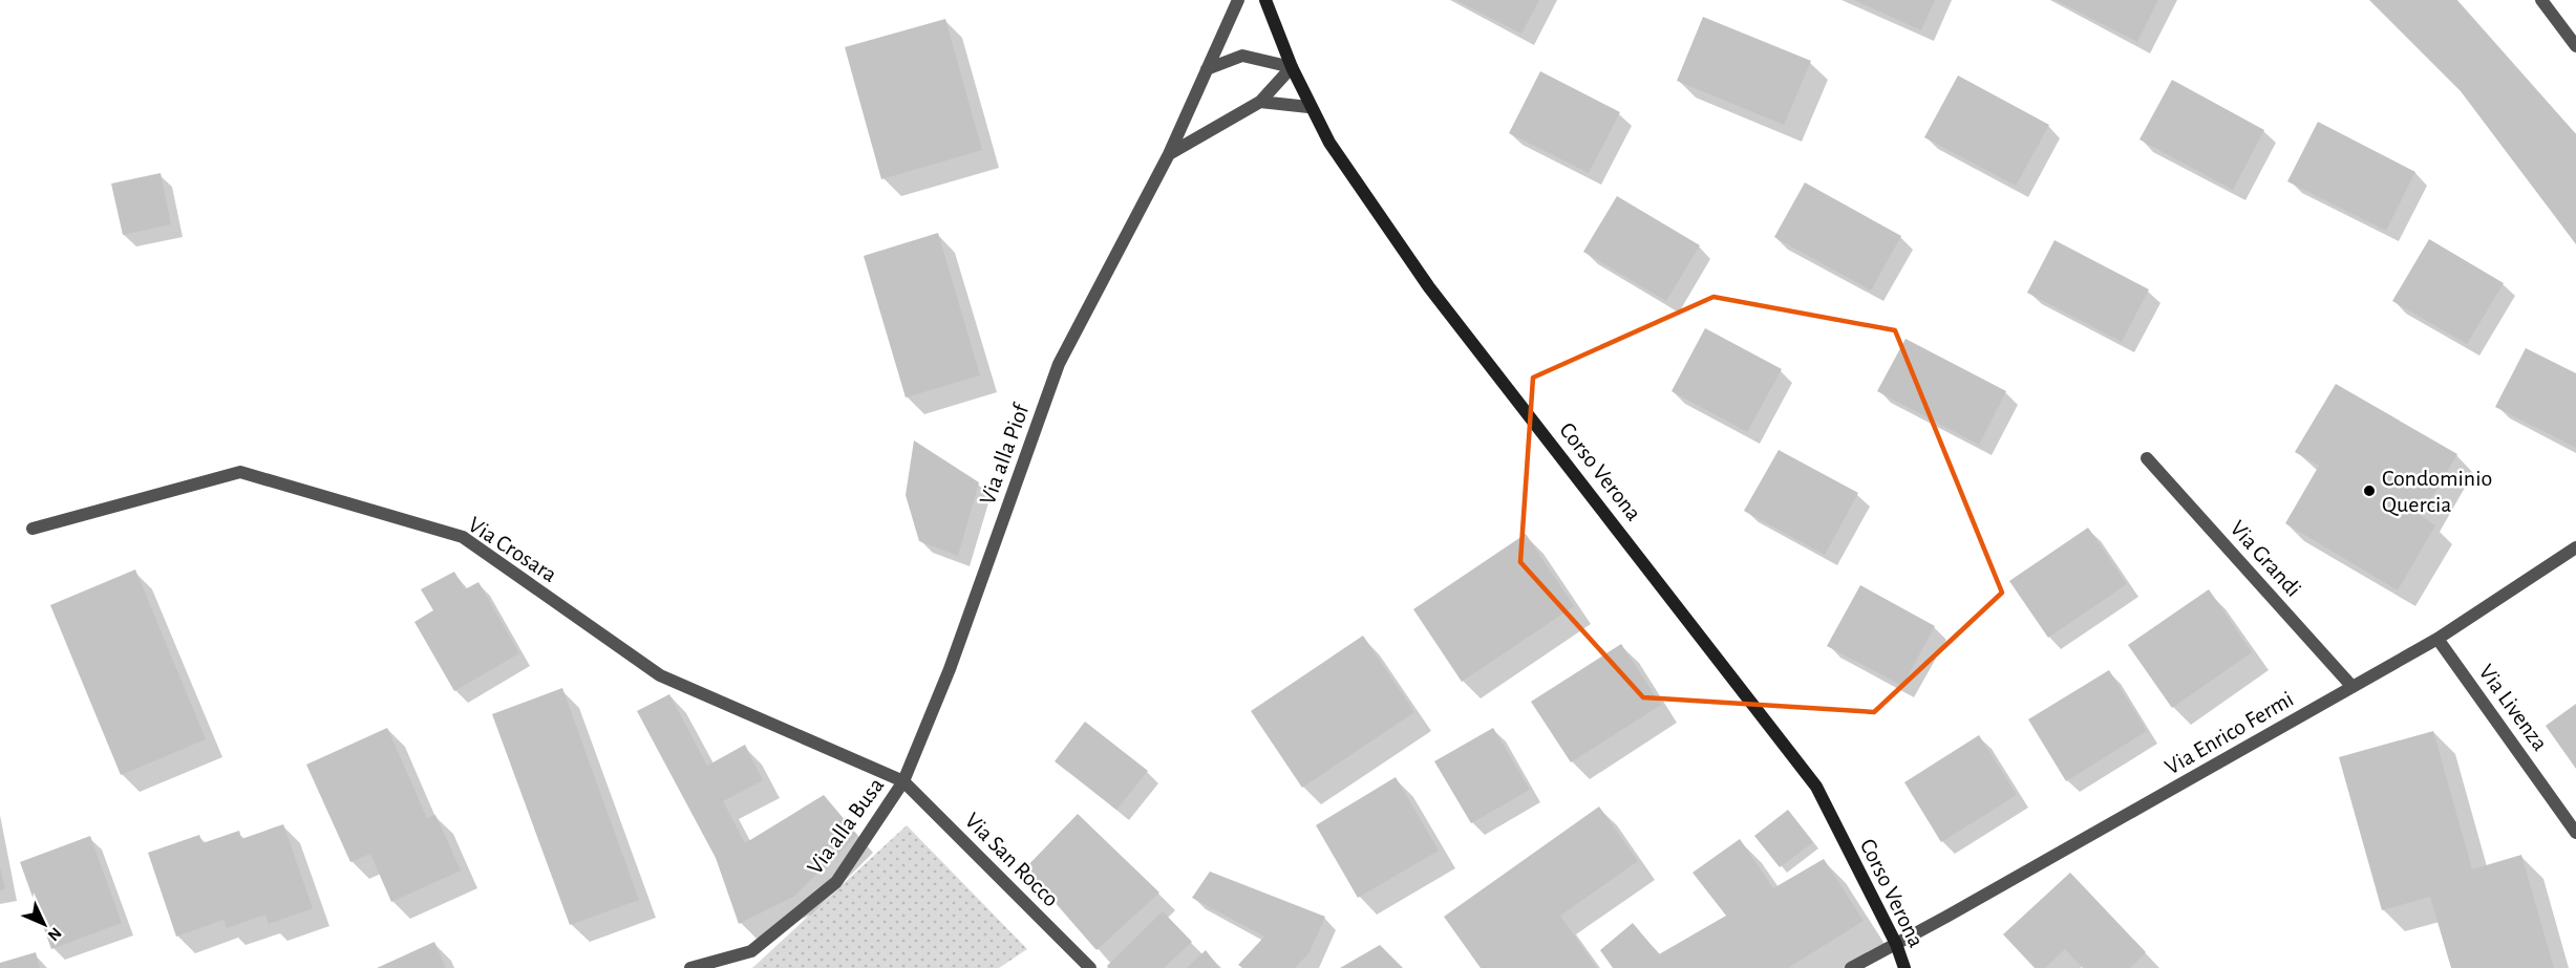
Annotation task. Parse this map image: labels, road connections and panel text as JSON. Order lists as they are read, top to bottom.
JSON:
{
  "streets": {
    "main road": ["Corso Verona"],
    "street": [
      "Via alla Piof",
      "Via Crosara",
      "Via Grandi",
      "Via Livenza",
      "Via Enrico Fermi",
      "Via alla Busa",
      "Via San Rocco"
    ]
  },
  "crossings": [
    ["Via alla Piof", "Via Crosara"],
    ["Via alla Piof", "Via alla Busa"],
    ["Via alla Piof", "Via San Rocco"],
    ["Corso Verona", "Via Enrico Fermi"],
    ["Via Crosara", "Via alla Busa"],
    ["Via Crosara", "Via San Rocco"],
    ["Via Grandi", "Via Enrico Fermi"],
    ["Via Livenza", "Via Enrico Fermi"],
    ["Via alla Busa", "Via San Rocco"]
  ],
  "places": ["Condominio Quercia"],
  "north": "bottom right"
}
